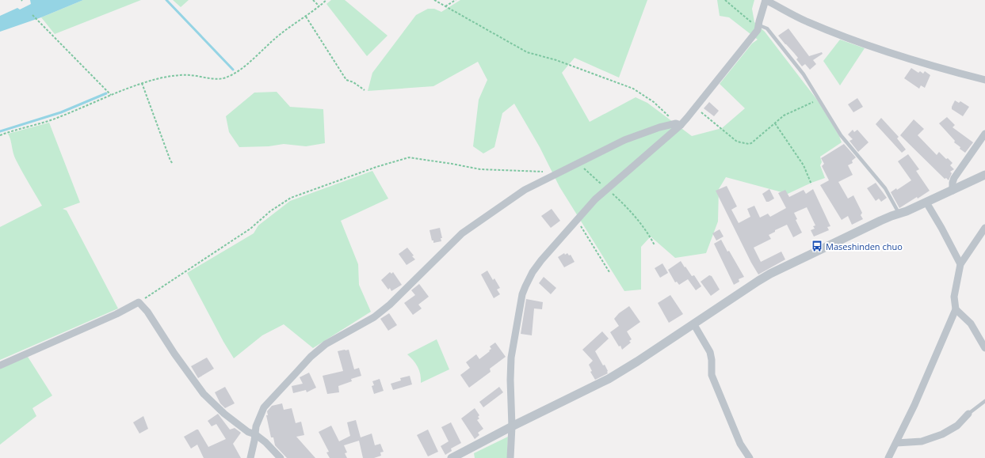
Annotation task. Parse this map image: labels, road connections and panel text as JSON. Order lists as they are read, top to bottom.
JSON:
{
  "places": {
    "bus stop": ["Maseshinden chuo"]
  }
}
